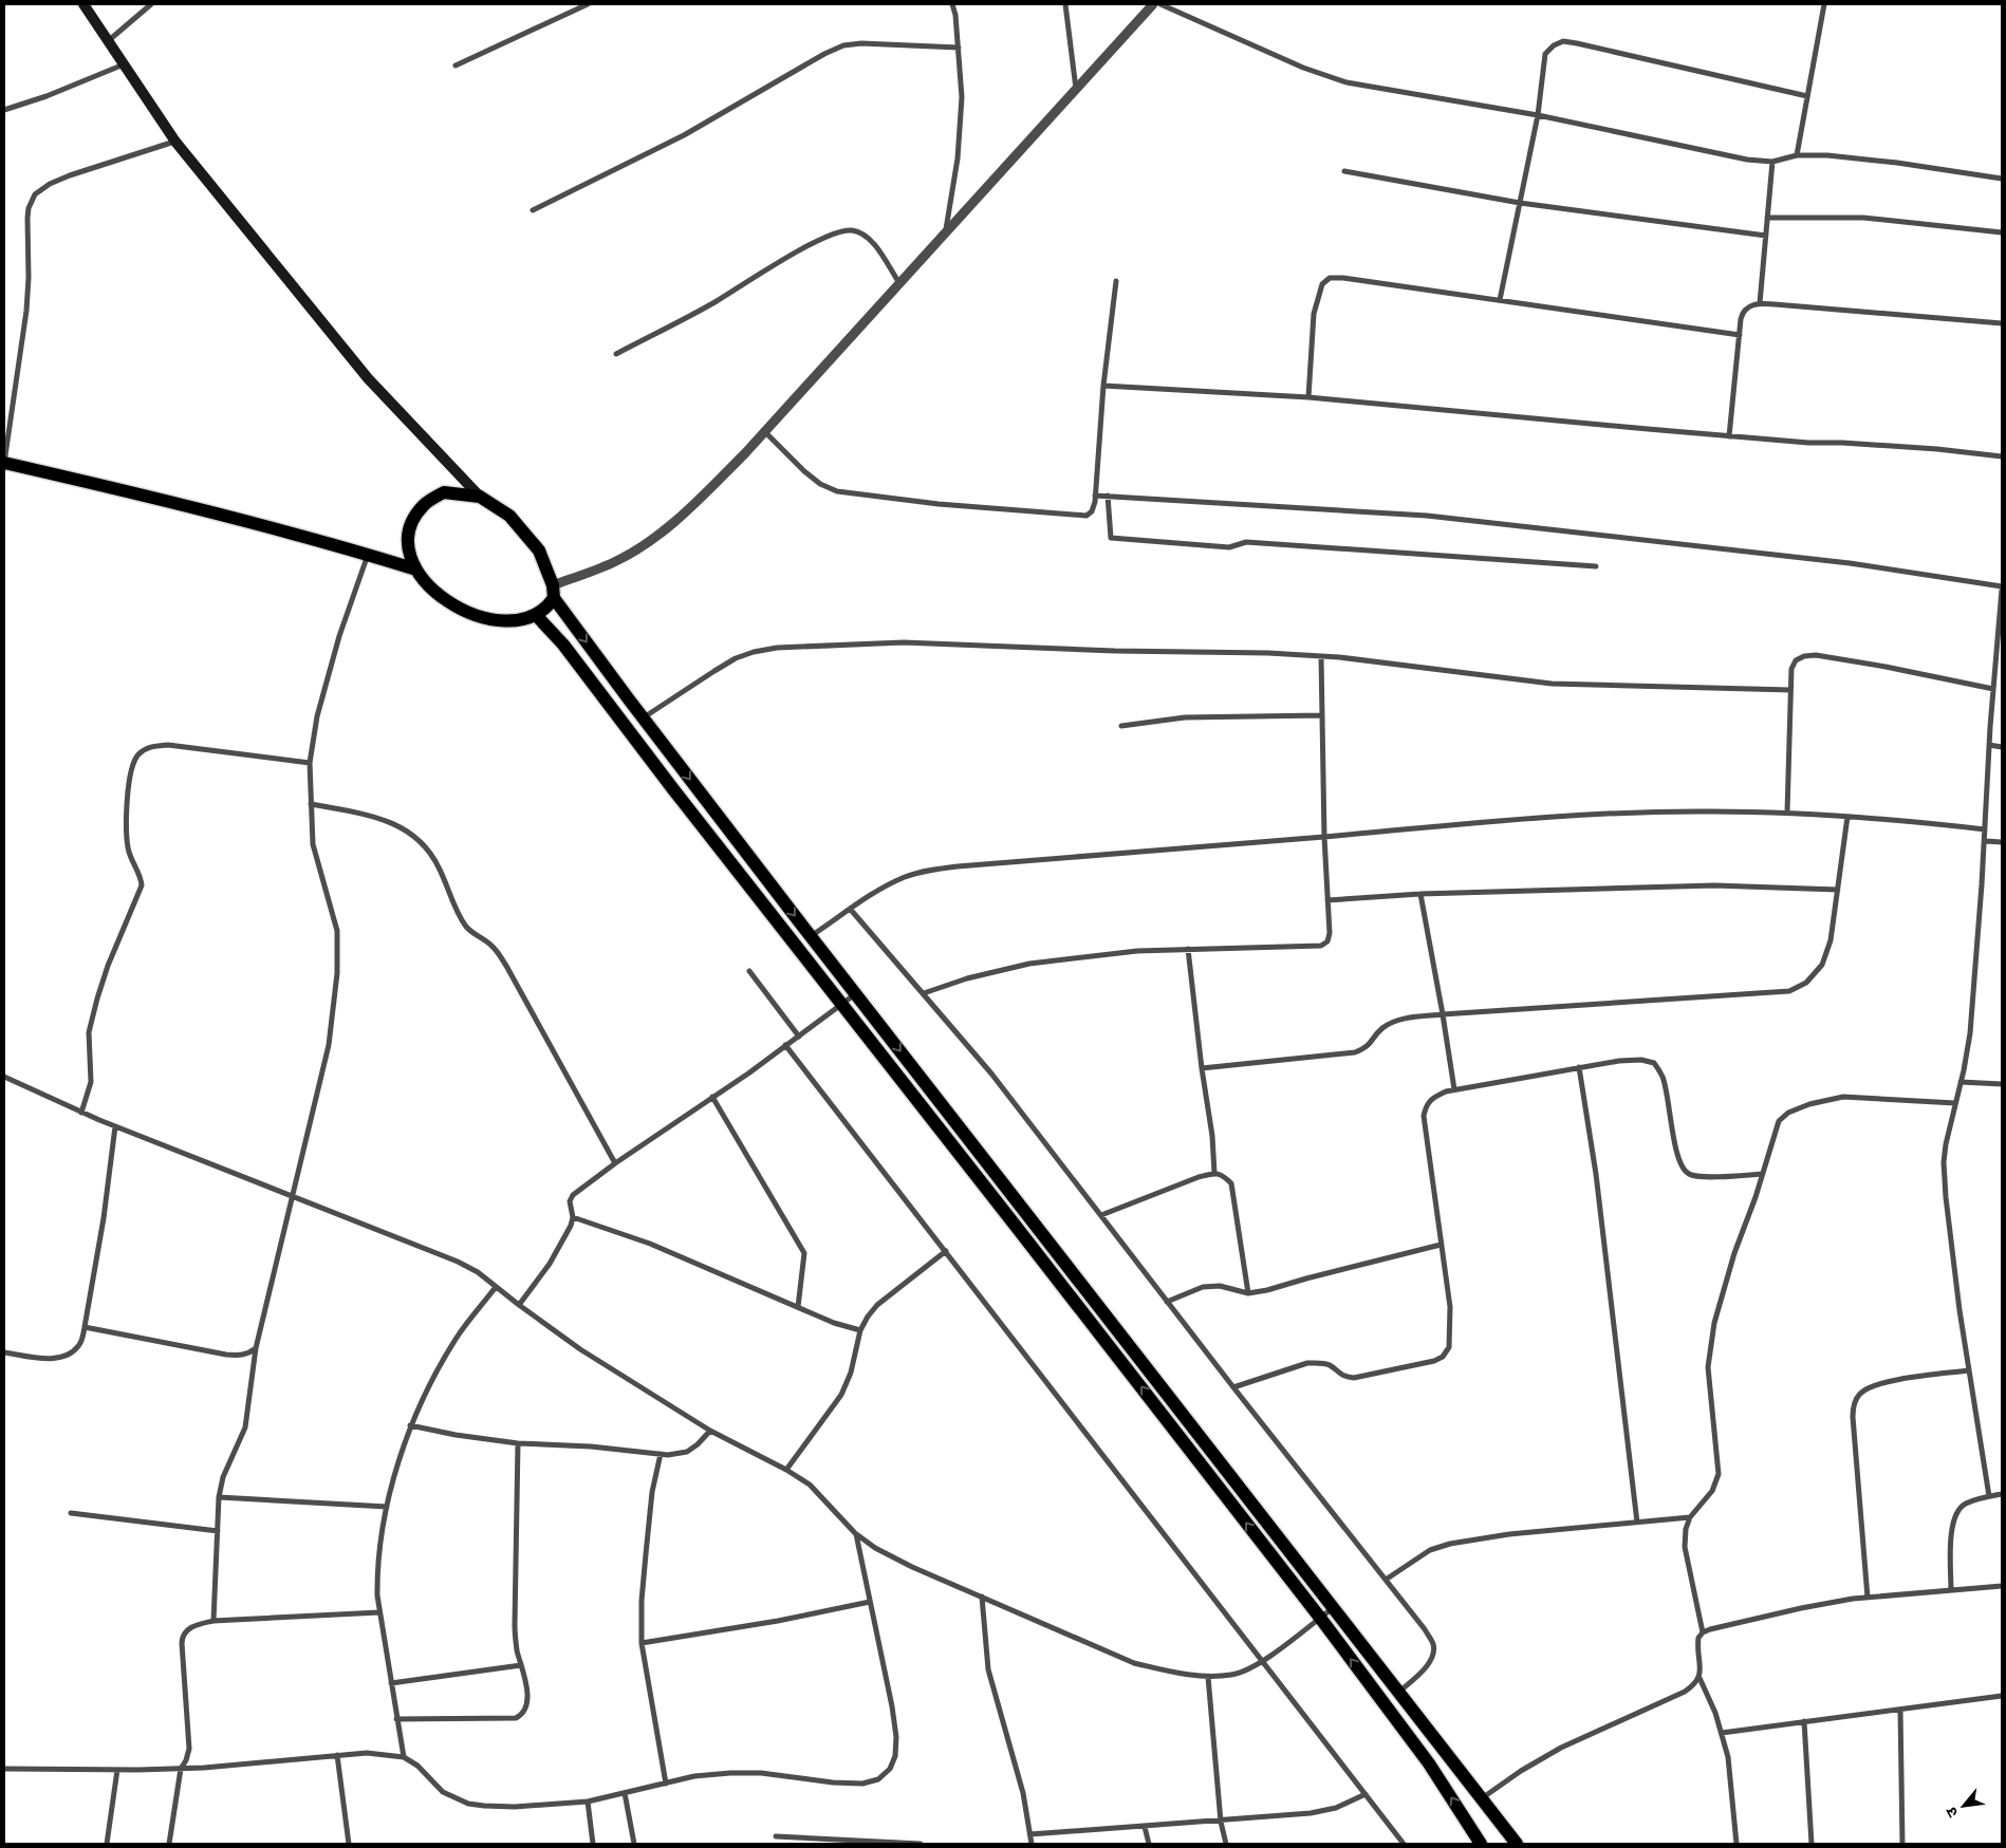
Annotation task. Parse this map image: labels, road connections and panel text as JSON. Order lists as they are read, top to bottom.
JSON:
{
  "north": "bottom left"
}
